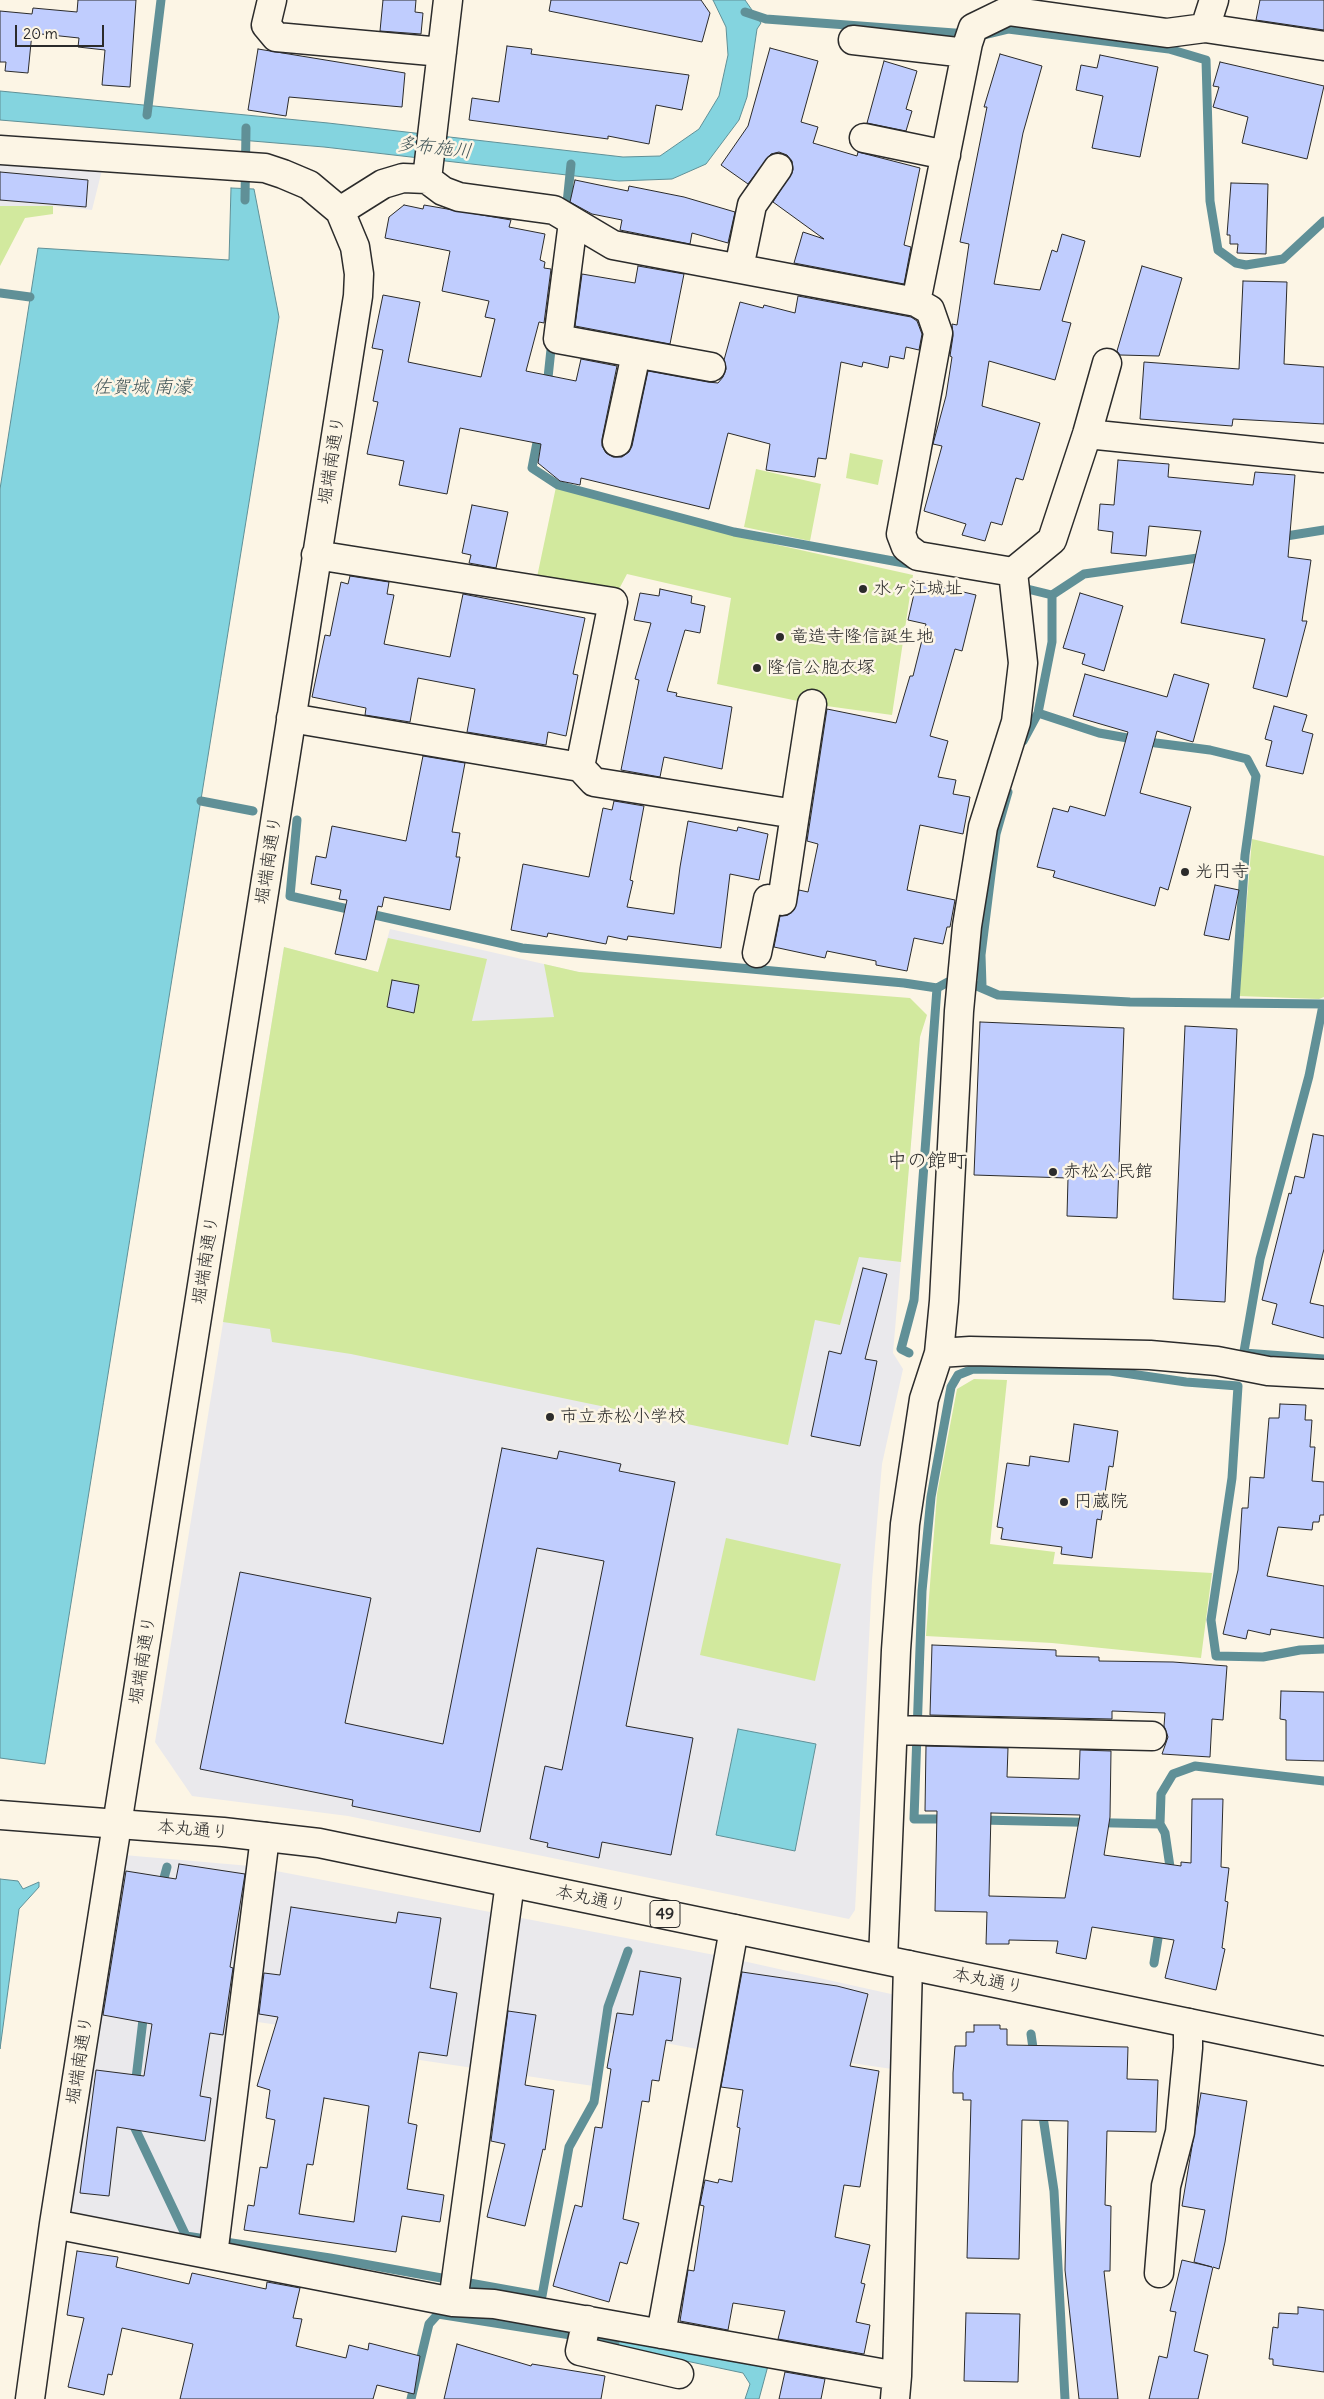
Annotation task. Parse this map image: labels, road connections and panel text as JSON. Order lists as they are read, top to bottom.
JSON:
{
  "streets": {
    "street": ["堀端南通り", "本丸通り", "49"]
  },
  "crossings": [
    ["堀端南通り", "本丸通り"]
  ],
  "districts": ["中の館町"],
  "water": ["多布施川", "佐賀城 南濠"],
  "places": [
    "水ヶ江城址",
    "竜造寺隆信誕生地",
    "隆信公胞衣塚",
    "光円寺",
    "赤松公民館",
    "市立赤松小学校",
    "円蔵院"
  ],
  "scale_bar": "20 m"
}
